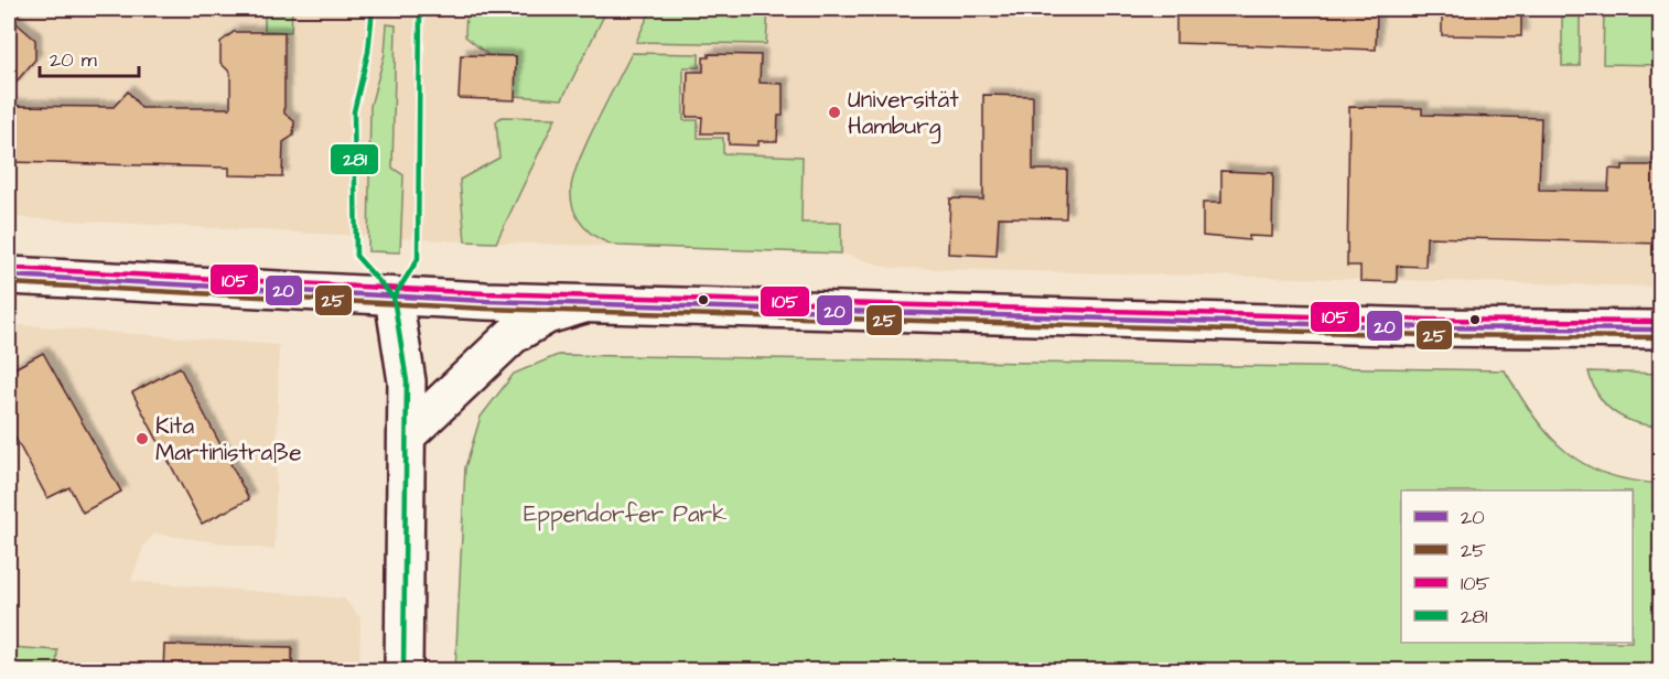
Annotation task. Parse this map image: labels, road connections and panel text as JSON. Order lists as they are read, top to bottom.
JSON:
{
  "parks": ["Eppendorfer Park"],
  "places": ["Universität Hamburg", "Kita Martinistraße"],
  "lines": [
    "transit line 281",
    "transit line 105",
    "transit line 20",
    "transit line 25"
  ],
  "legend": [
    "20",
    "25",
    "105",
    "281"
  ],
  "scale_bar": "20 m"
}
